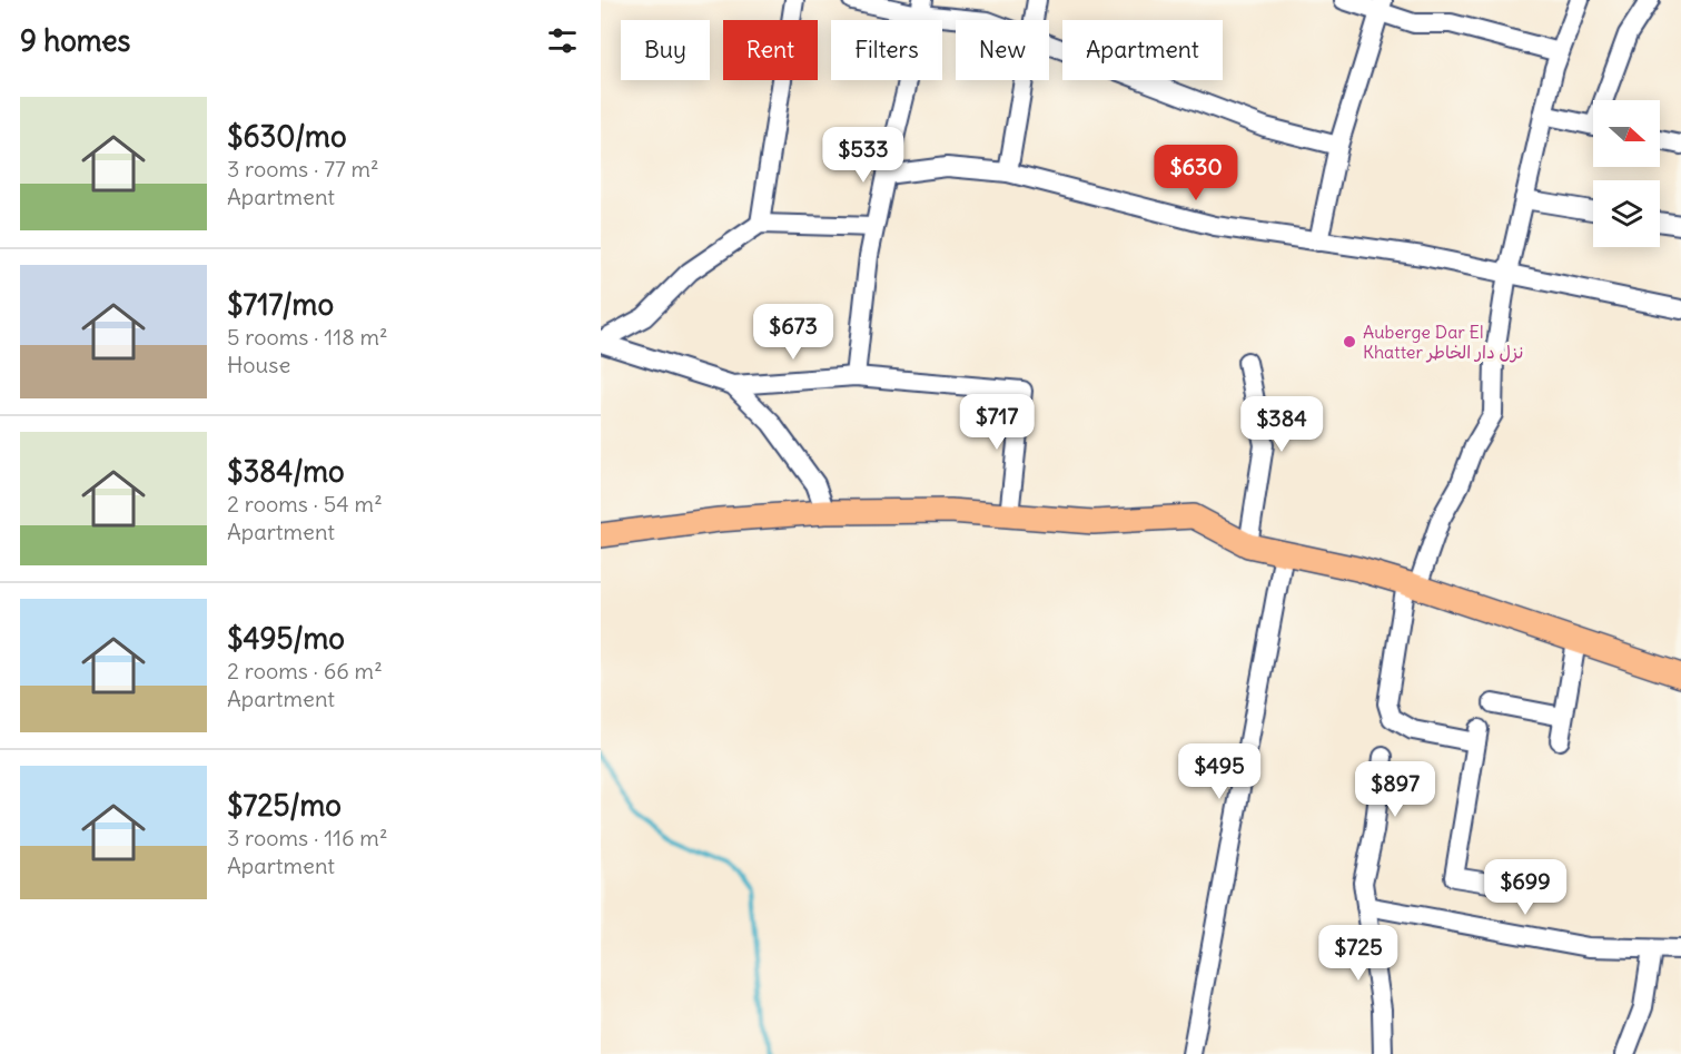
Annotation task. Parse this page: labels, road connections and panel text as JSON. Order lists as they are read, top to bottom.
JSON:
{
  "places": ["Auberge Dar El Khatter نزل دار الخاطر"],
  "north": "right",
  "page": {
    "heading": "9 homes",
    "chip": [
      "Buy",
      "Rent",
      "Filters",
      "New",
      "Apartment"
    ],
    "list": [
      {
        "name": "$630/mo",
        "note": "3 rooms · 77 m² · Apartment"
      },
      {
        "name": "$717/mo",
        "note": "5 rooms · 118 m² · House"
      },
      {
        "name": "$384/mo",
        "note": "2 rooms · 54 m² · Apartment"
      },
      {
        "name": "$495/mo",
        "note": "2 rooms · 66 m² · Apartment"
      },
      {
        "name": "$725/mo",
        "note": "3 rooms · 116 m² · Apartment"
      }
    ],
    "price": [
      "$533",
      "$630",
      "$673",
      "$717",
      "$384",
      "$495",
      "$897",
      "$699",
      "$725"
    ]
  }
}
